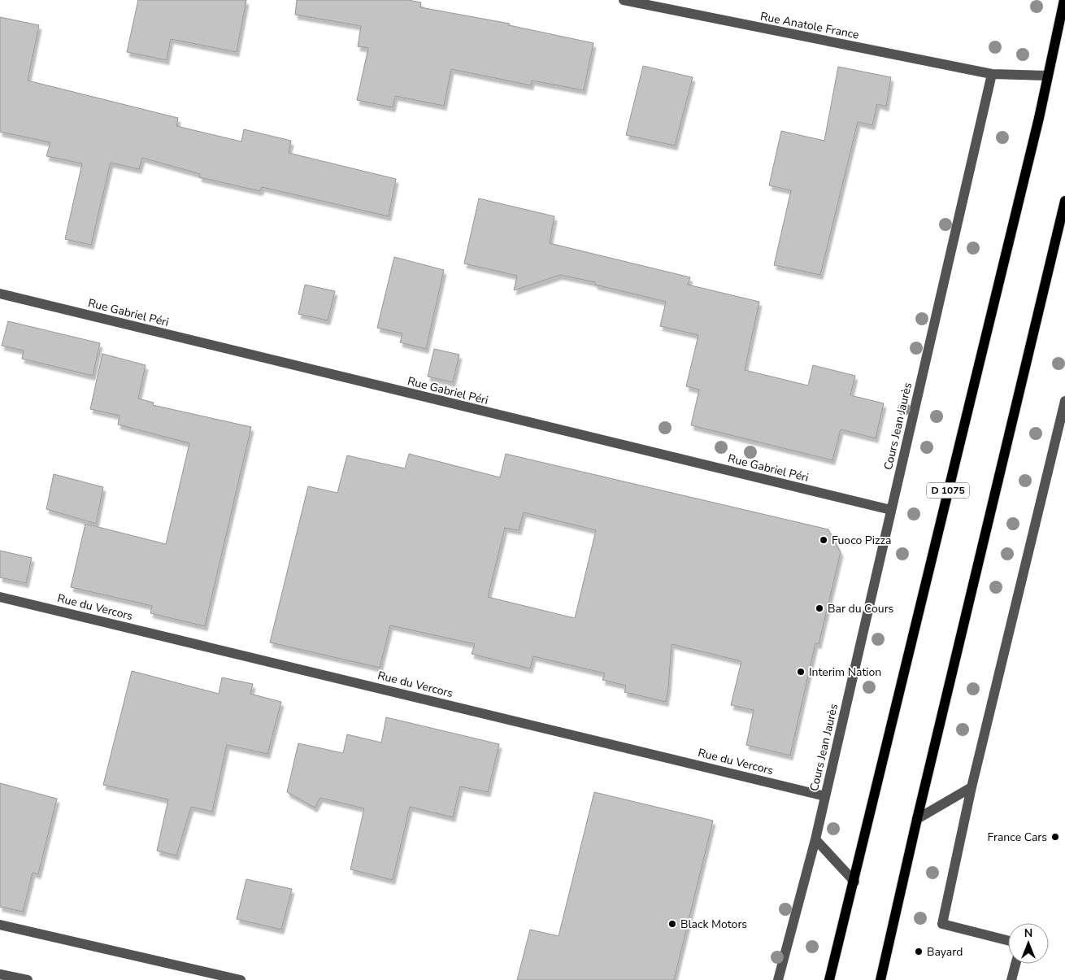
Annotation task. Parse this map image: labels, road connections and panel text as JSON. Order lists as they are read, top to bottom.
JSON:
{
  "streets": {
    "main road": ["D 1075"],
    "street": [
      "Rue Anatole France",
      "Rue Gabriel Péri",
      "Cours Jean Jaurès",
      "Rue du Vercors"
    ]
  },
  "crossings": [
    ["Rue Anatole France", "Cours Jean Jaurès"],
    ["Rue Gabriel Péri", "Cours Jean Jaurès"],
    ["Cours Jean Jaurès", "Rue du Vercors"]
  ],
  "places": [
    "Fuoco Pizza",
    "Bar du Cours",
    "Interim Nation",
    "France Cars",
    "Black Motors",
    "Bayard"
  ],
  "north": "top"
}
